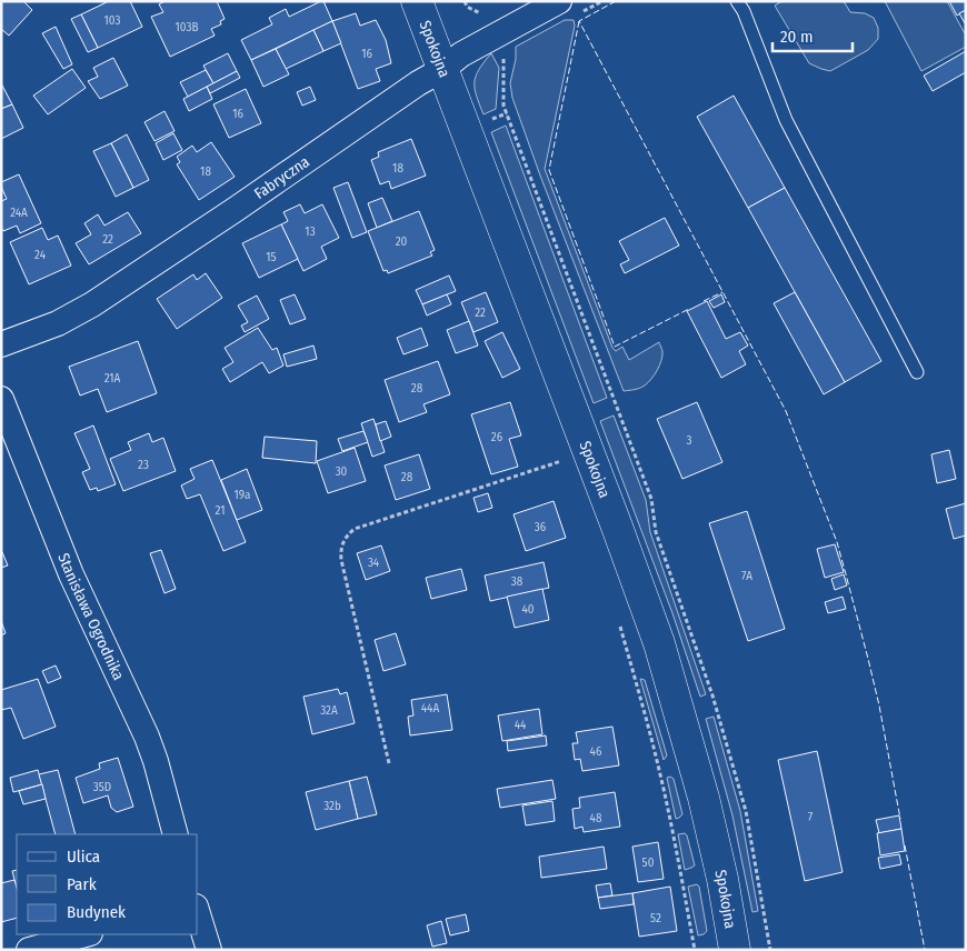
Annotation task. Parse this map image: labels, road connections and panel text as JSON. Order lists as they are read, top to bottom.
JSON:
{
  "streets": {
    "street": ["Spokojna", "Fabryczna", "Stanisława Ogrodnika"]
  },
  "crossings": [
    ["Spokojna", "Fabryczna"]
  ],
  "house_numbers": [
    "103",
    "103B",
    "16",
    "16",
    "18",
    "18",
    "24A",
    "13",
    "22",
    "20",
    "24",
    "15",
    "22",
    "21A",
    "28",
    "26",
    "3",
    "23",
    "30",
    "28",
    "19a",
    "21",
    "36",
    "34",
    "7A",
    "38",
    "40",
    "44A",
    "32A",
    "44",
    "46",
    "35D",
    "32b",
    "7",
    "48",
    "50",
    "52"
  ],
  "legend": ["Ulica", "Park", "Budynek"],
  "scale_bar": "20 m"
}
